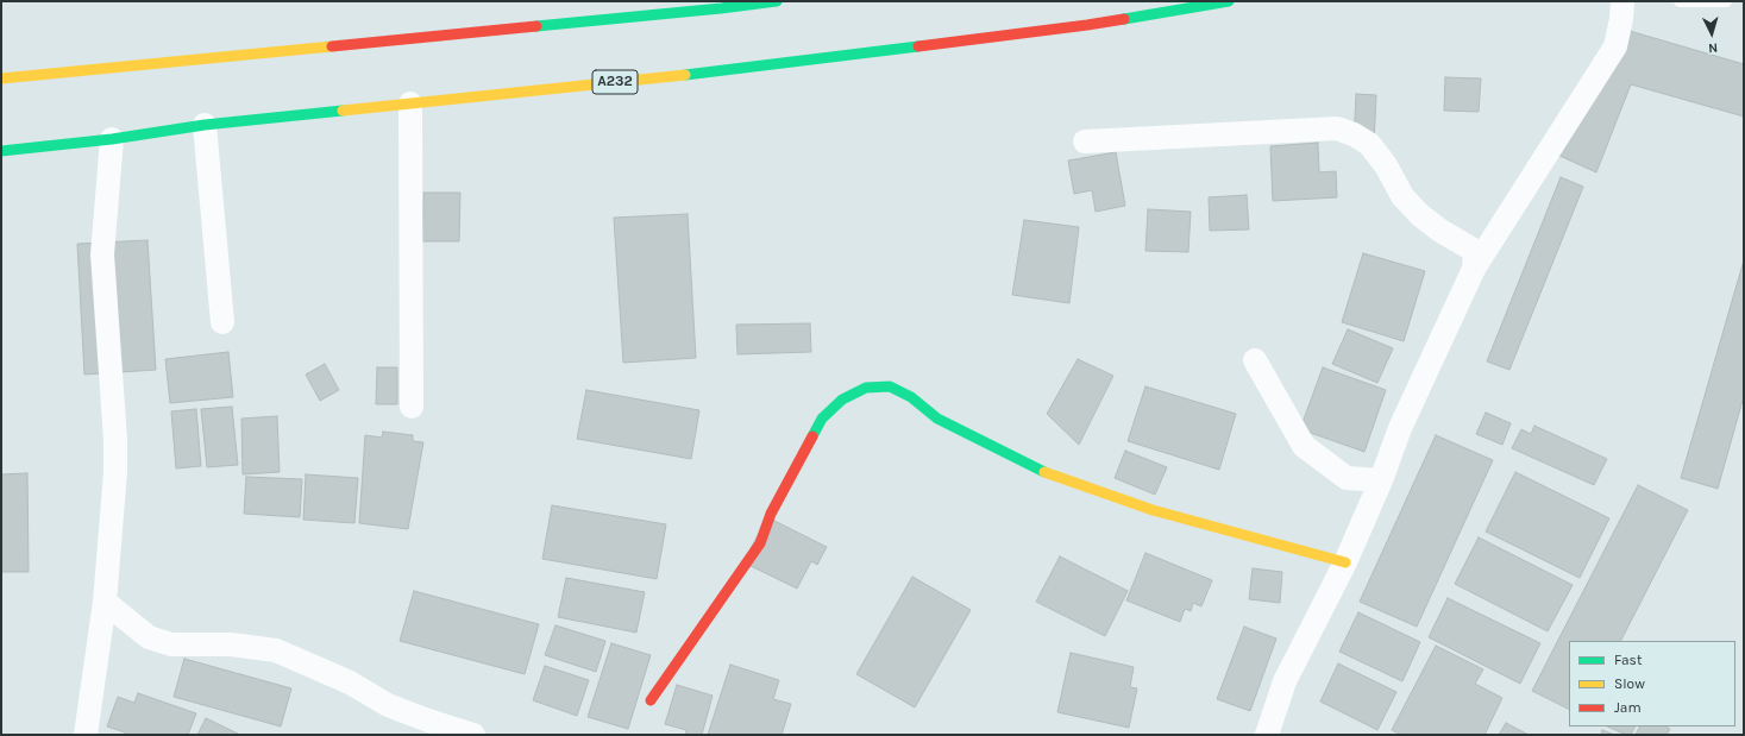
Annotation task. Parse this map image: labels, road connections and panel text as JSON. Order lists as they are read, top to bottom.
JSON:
{
  "streets": {
    "main road": ["A232"]
  },
  "legend": ["Fast", "Slow", "Jam"],
  "north": "bottom"
}
